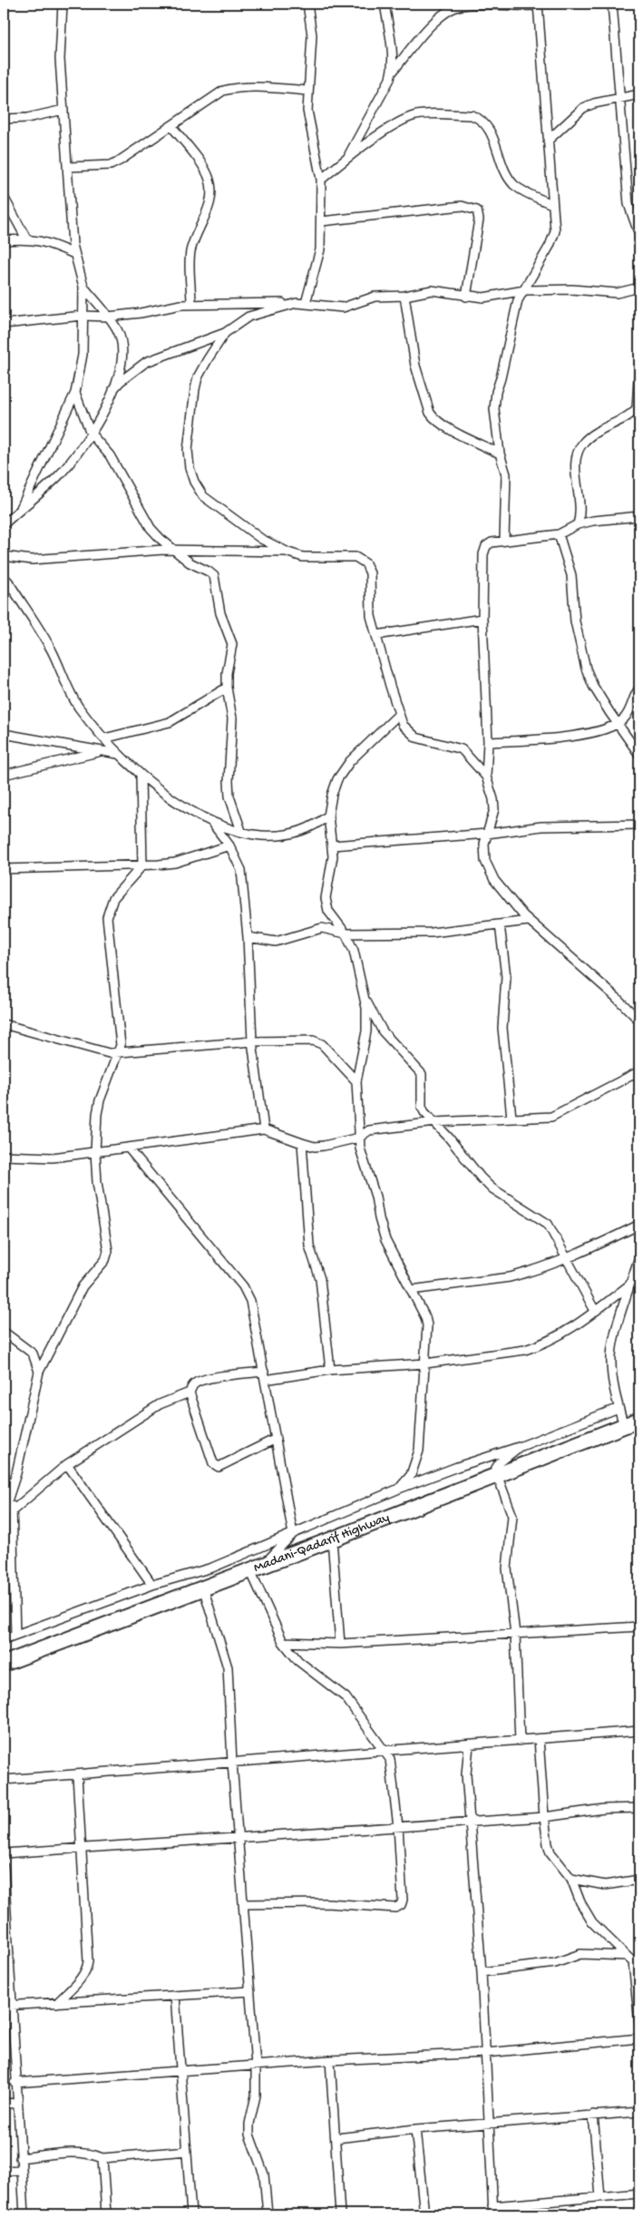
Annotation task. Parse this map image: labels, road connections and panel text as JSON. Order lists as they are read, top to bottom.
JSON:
{
  "streets": {
    "highway": ["Madani-Qadarif Highway"]
  }
}
